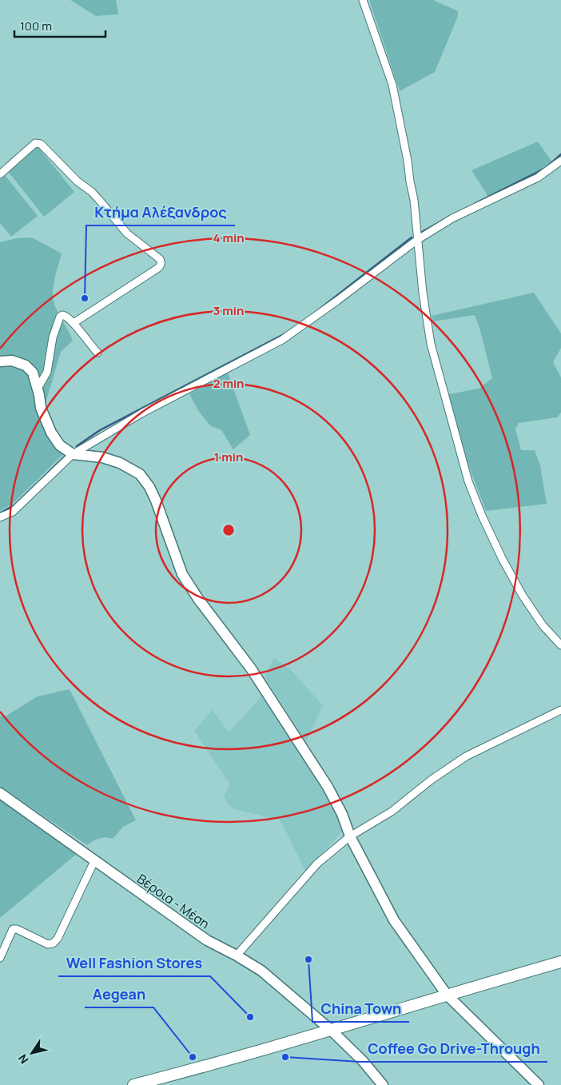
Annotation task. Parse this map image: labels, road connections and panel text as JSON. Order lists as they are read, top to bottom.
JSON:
{
  "streets": {
    "street": ["Βέροια - Μέση"]
  },
  "places": [
    "Κτήμα Αλέξανδρος",
    "China Town",
    "Well Fashion Stores",
    "Aegean",
    "Coffee Go Drive-Through"
  ],
  "scale_bar": "100 m",
  "north": "bottom left",
  "rings": [
    "4 min",
    "3 min",
    "2 min",
    "1 min"
  ]
}
